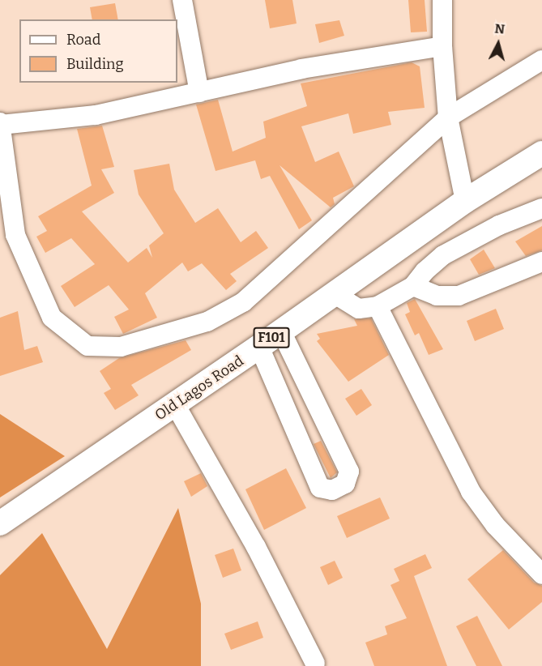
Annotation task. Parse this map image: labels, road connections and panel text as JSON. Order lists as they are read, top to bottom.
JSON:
{
  "streets": {
    "main road": ["F101", "Old Lagos Road"]
  },
  "legend": ["Road", "Building"],
  "north": "top"
}
